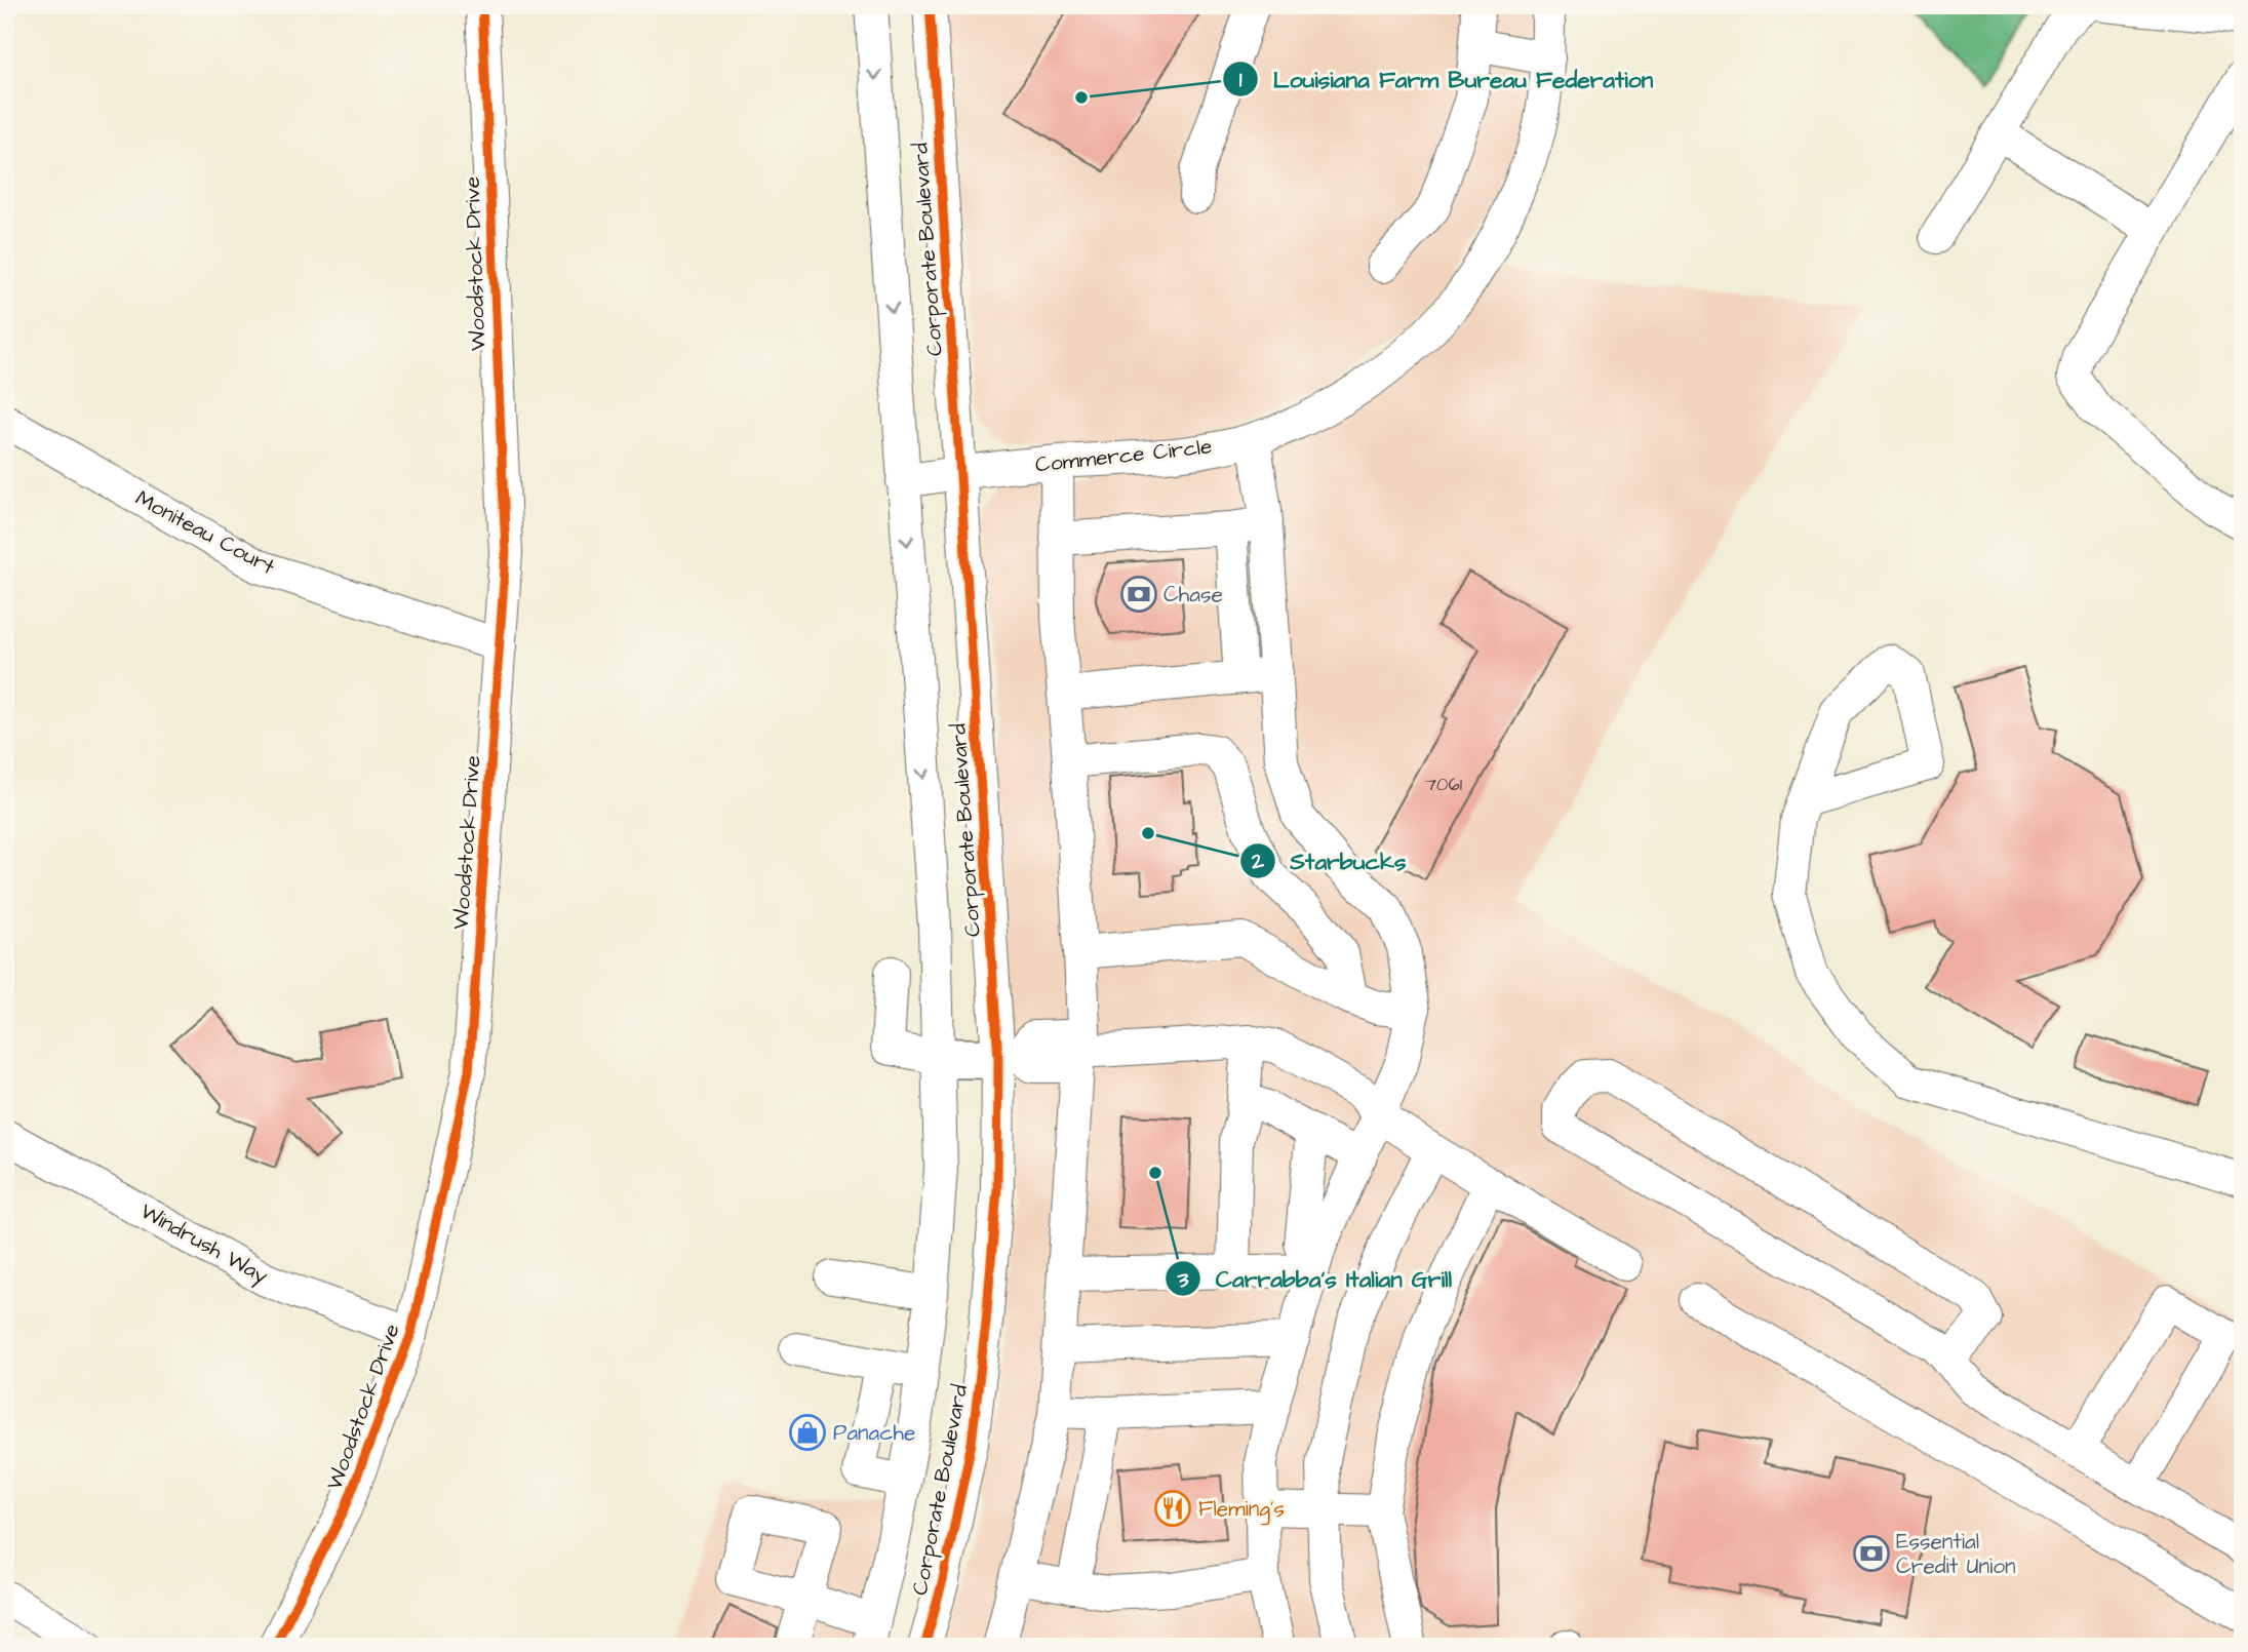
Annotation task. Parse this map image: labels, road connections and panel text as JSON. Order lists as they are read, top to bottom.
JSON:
{
  "streets": {
    "street": [
      "Corporate Boulevard",
      "Woodstock Drive",
      "Commerce Circle",
      "Moniteau Court",
      "Windrush Way"
    ]
  },
  "crossings": [
    ["Corporate Boulevard", "Commerce Circle"],
    ["Woodstock Drive", "Moniteau Court"],
    ["Woodstock Drive", "Windrush Way"]
  ],
  "places": {
    "other": ["Louisiana Farm Bureau Federation", "Starbucks", "Carrabba's Italian Grill"],
    "bank": ["Chase", "Essential Credit Union"],
    "shop": ["Panache"],
    "restaurant": ["Fleming's"]
  },
  "house_numbers": ["7061"]
}
